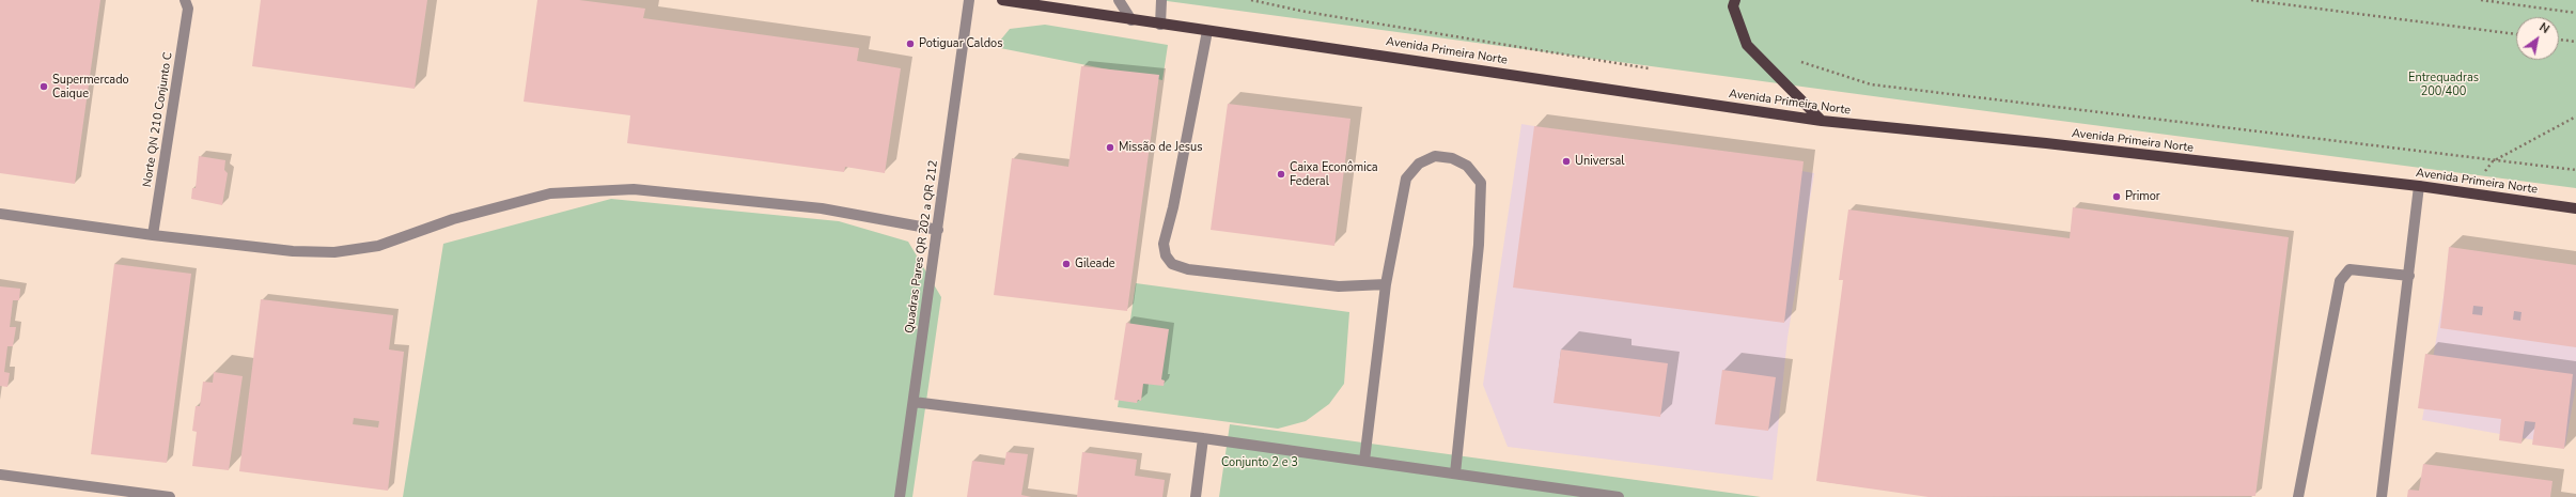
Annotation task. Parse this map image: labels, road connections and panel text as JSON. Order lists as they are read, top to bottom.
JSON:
{
  "streets": {
    "main road": ["Avenida Primeira Norte"],
    "street": ["Norte QN 210 Conjunto C", "Quadras Pares QR 202 a QR 212"]
  },
  "parks": ["Entrequadras 200/400", "Conjunto 2 e 3"],
  "places": [
    "Potiguar Caldos",
    "Supermercado Caique",
    "Missão de Jesus",
    "Universal",
    "Caixa Econômica Federal",
    "Primor",
    "Gileade"
  ],
  "north": "top right"
}
